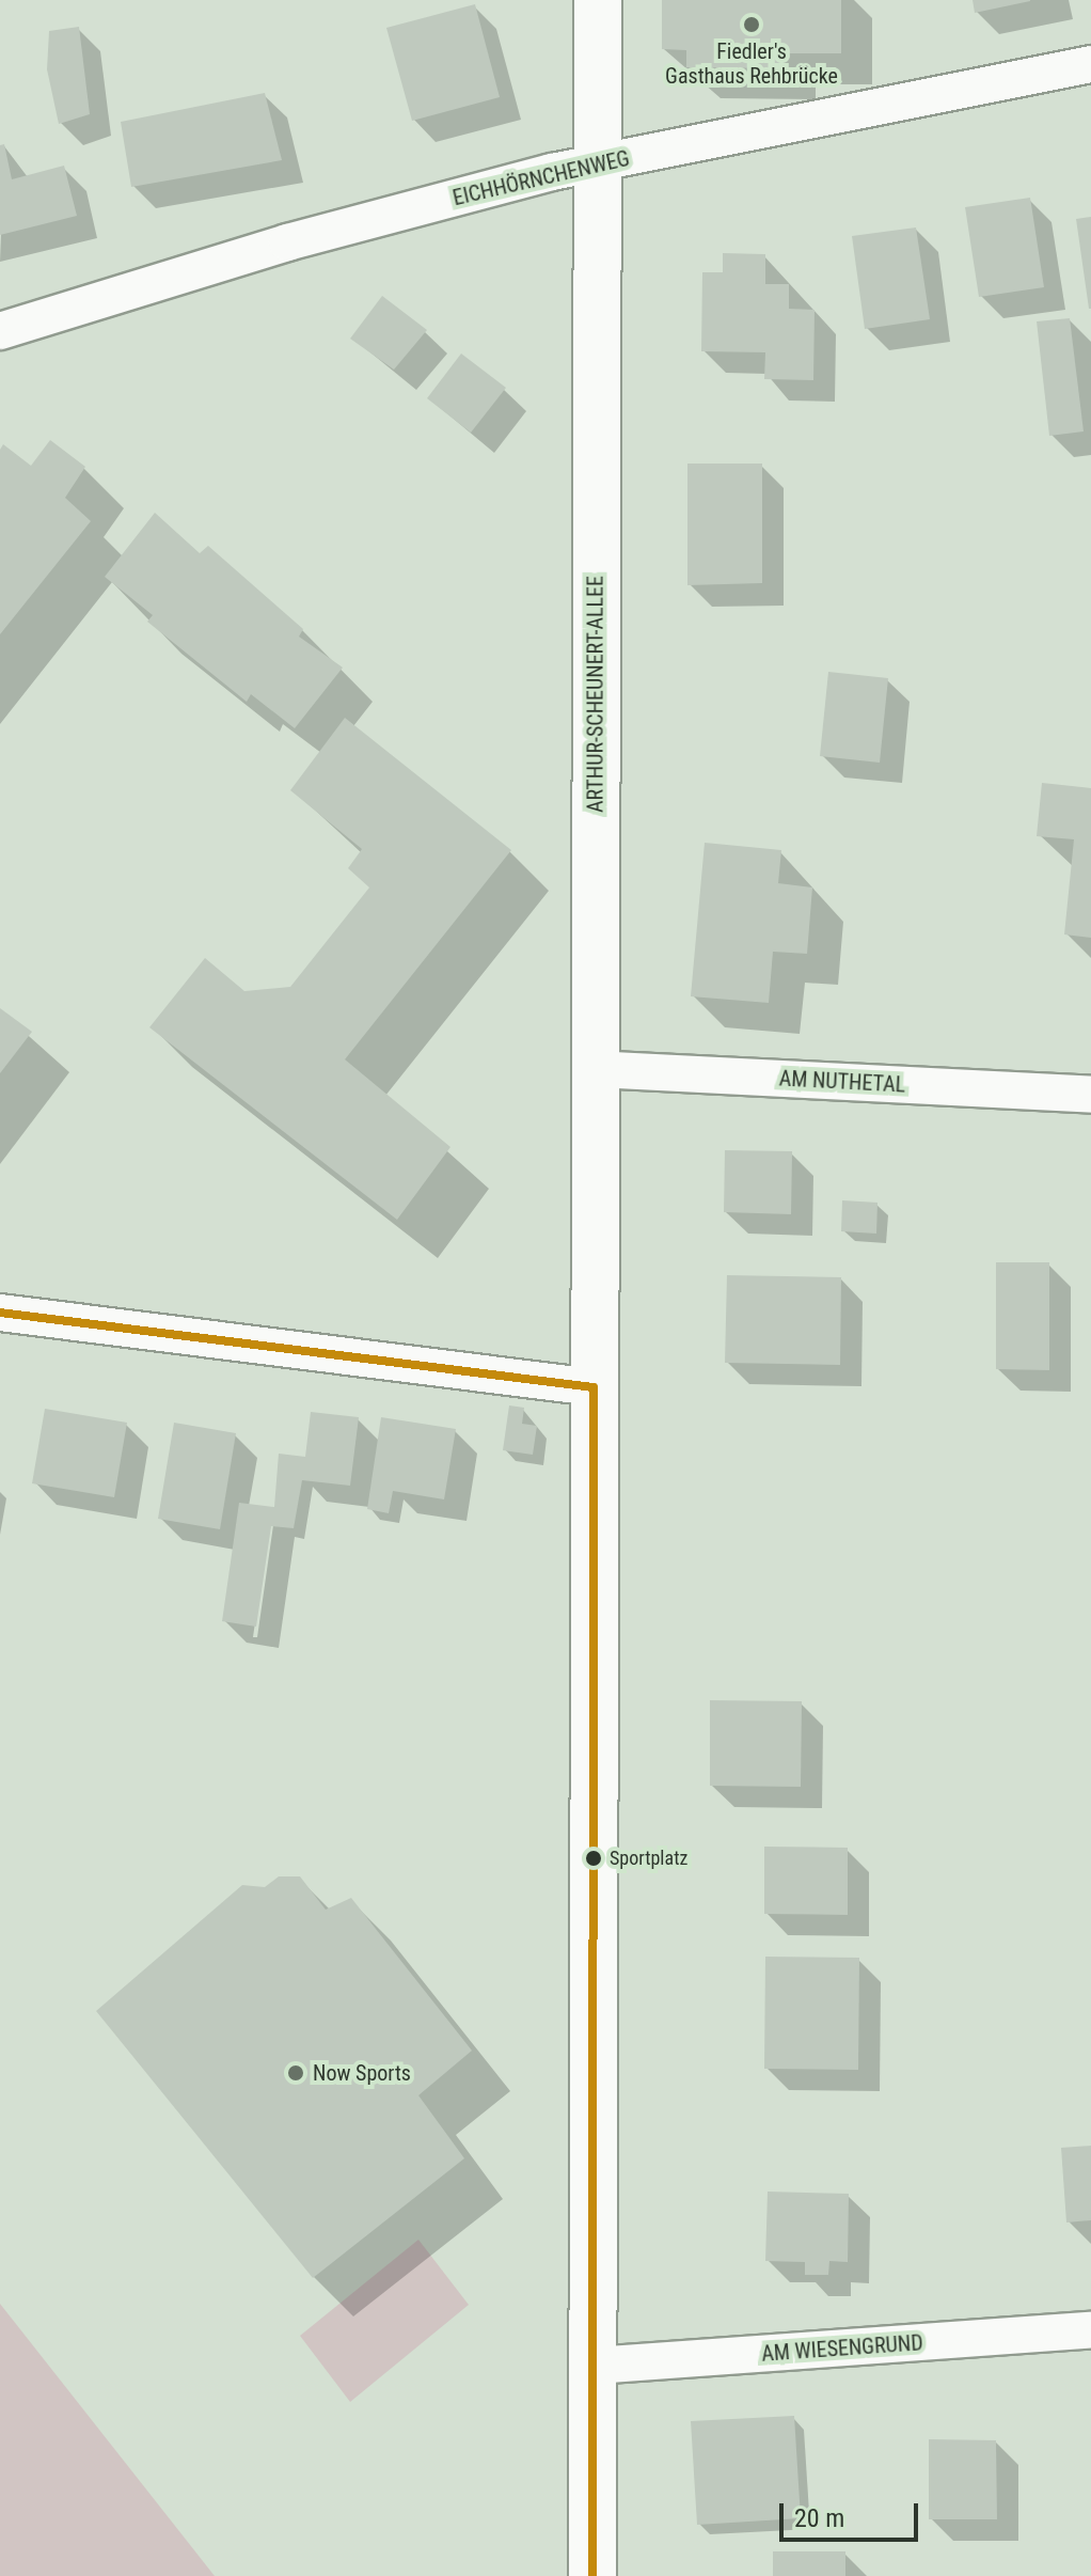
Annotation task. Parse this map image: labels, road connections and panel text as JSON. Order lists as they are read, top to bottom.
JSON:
{
  "streets": {
    "main road": ["ARTHUR-SCHEUNERT-ALLEE"],
    "street": ["EICHHÖRNCHENWEG", "AM NUTHETAL", "AM WIESENGRUND"]
  },
  "crossings": [
    ["EICHHÖRNCHENWEG", "ARTHUR-SCHEUNERT-ALLEE"],
    ["ARTHUR-SCHEUNERT-ALLEE", "AM NUTHETAL"],
    ["ARTHUR-SCHEUNERT-ALLEE", "AM WIESENGRUND"]
  ],
  "places": ["Fiedler's Gasthaus Rehbrücke", "Sportplatz", "Now Sports"],
  "scale_bar": "20 m"
}
